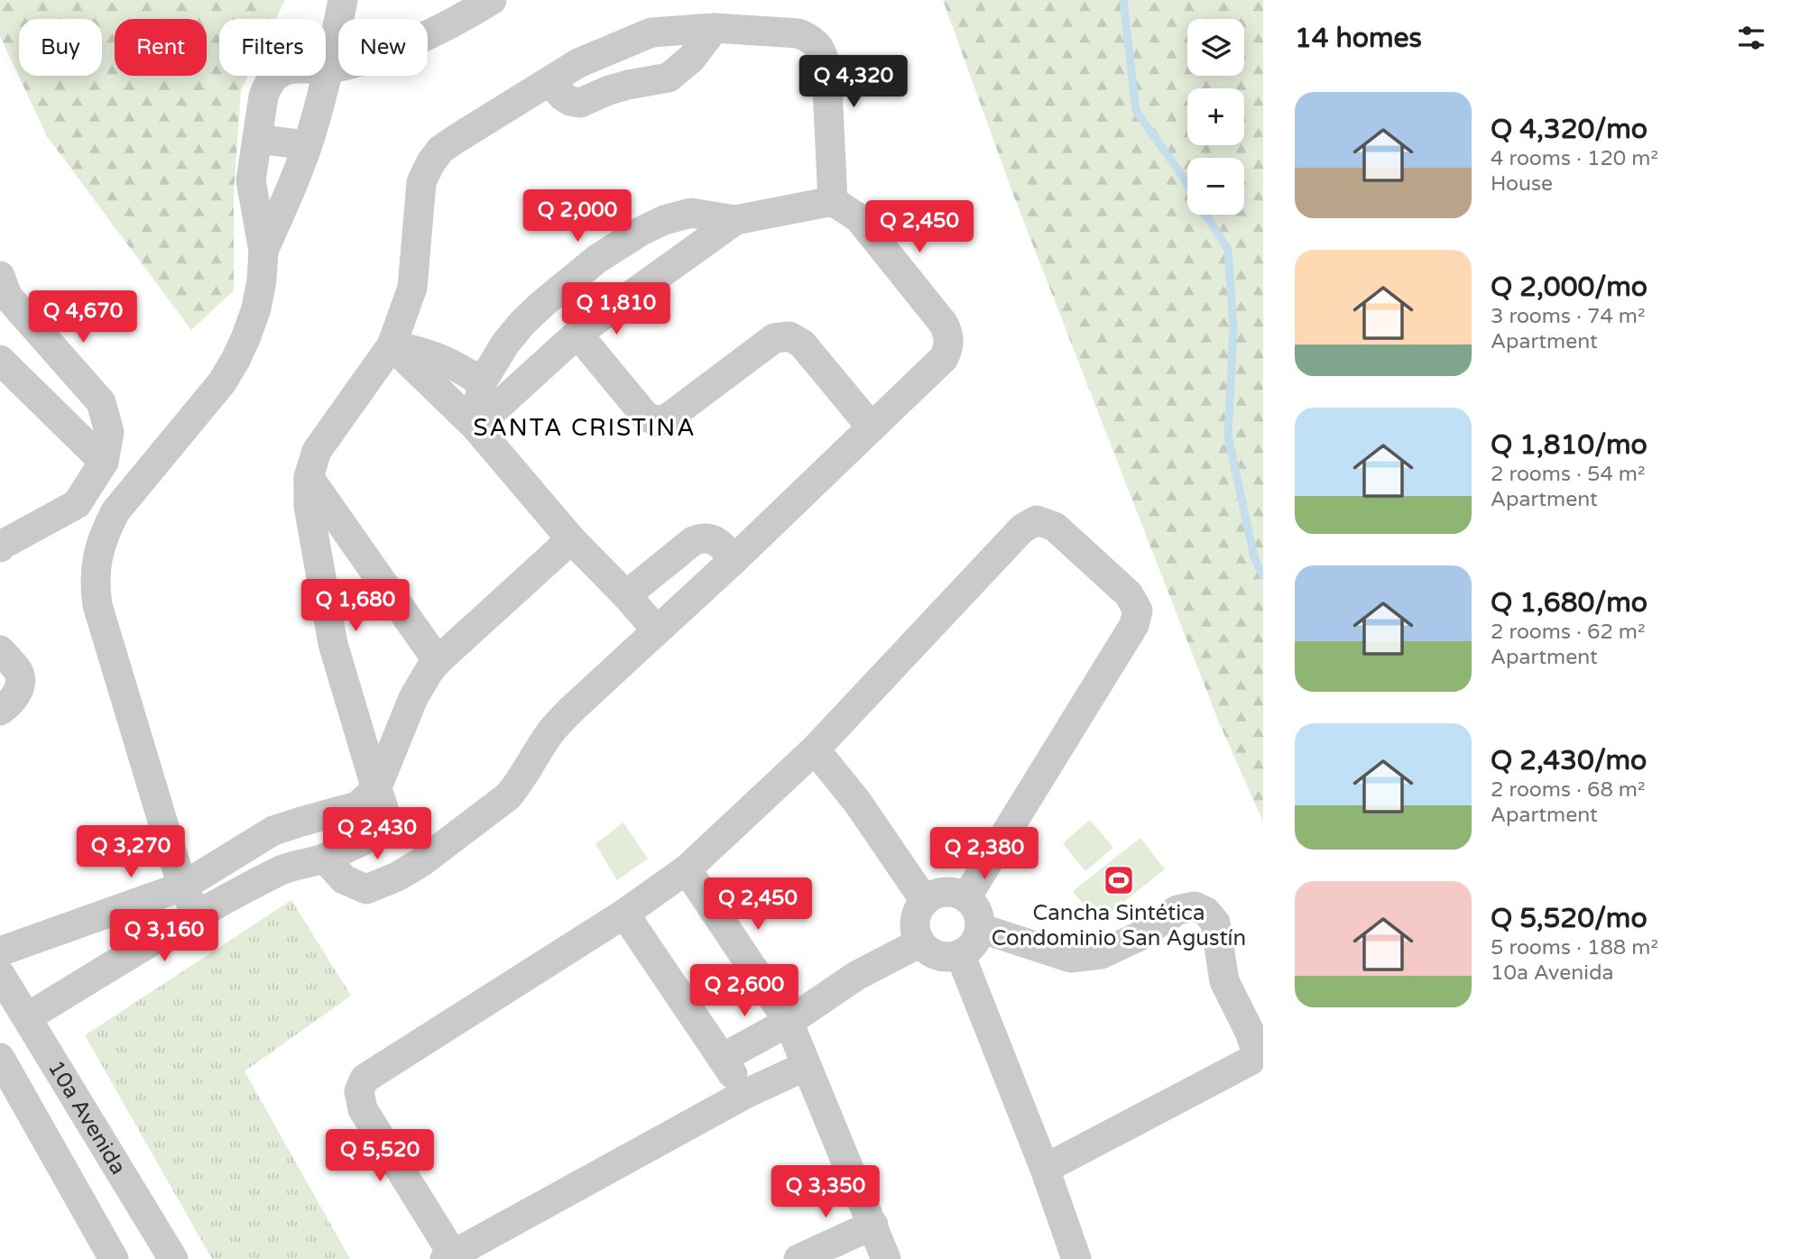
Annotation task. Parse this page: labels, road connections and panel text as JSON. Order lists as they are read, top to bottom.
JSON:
{
  "streets": {
    "street": ["10a Avenida"]
  },
  "districts": ["SANTA CRISTINA"],
  "places": {
    "sports": ["Cancha Sintética Condominio San Agustín"]
  },
  "page": {
    "heading": "14 homes",
    "map_buttons": ["+", "−"],
    "chip": [
      "Buy",
      "Rent",
      "Filters",
      "New"
    ],
    "price": [
      "Q 4,320",
      "Q 2,000",
      "Q 2,450",
      "Q 1,810",
      "Q 4,670",
      "Q 1,680",
      "Q 2,430",
      "Q 3,270",
      "Q 2,380",
      "Q 2,450",
      "Q 3,160",
      "Q 2,600",
      "Q 5,520",
      "Q 3,350"
    ],
    "list": [
      {
        "name": "Q 4,320/mo",
        "note": "4 rooms · 120 m² · House"
      },
      {
        "name": "Q 2,000/mo",
        "note": "3 rooms · 74 m² · Apartment"
      },
      {
        "name": "Q 1,810/mo",
        "note": "2 rooms · 54 m² · Apartment"
      },
      {
        "name": "Q 1,680/mo",
        "note": "2 rooms · 62 m² · Apartment"
      },
      {
        "name": "Q 2,430/mo",
        "note": "2 rooms · 68 m² · Apartment"
      },
      {
        "name": "Q 5,520/mo",
        "note": "5 rooms · 188 m² · 10a Avenida"
      }
    ]
  }
}
